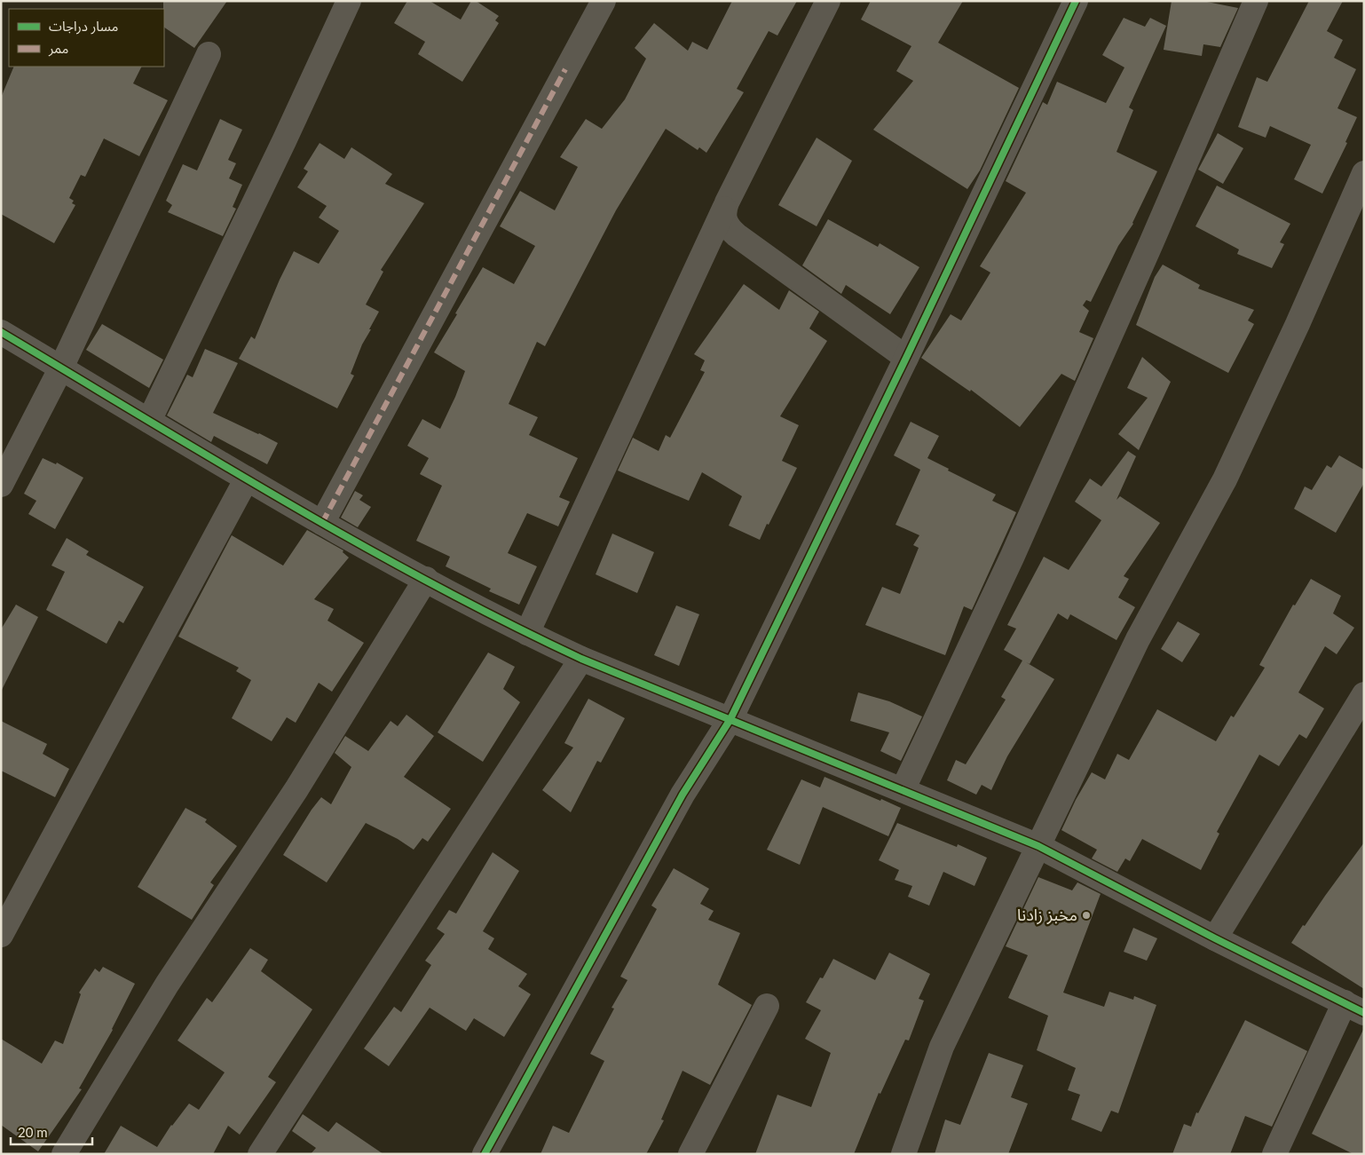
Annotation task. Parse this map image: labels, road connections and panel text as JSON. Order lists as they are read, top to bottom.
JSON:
{
  "places": ["مخبز زادنا"],
  "legend": ["مسار دراجات", "ممر"],
  "scale_bar": "20 m"
}
